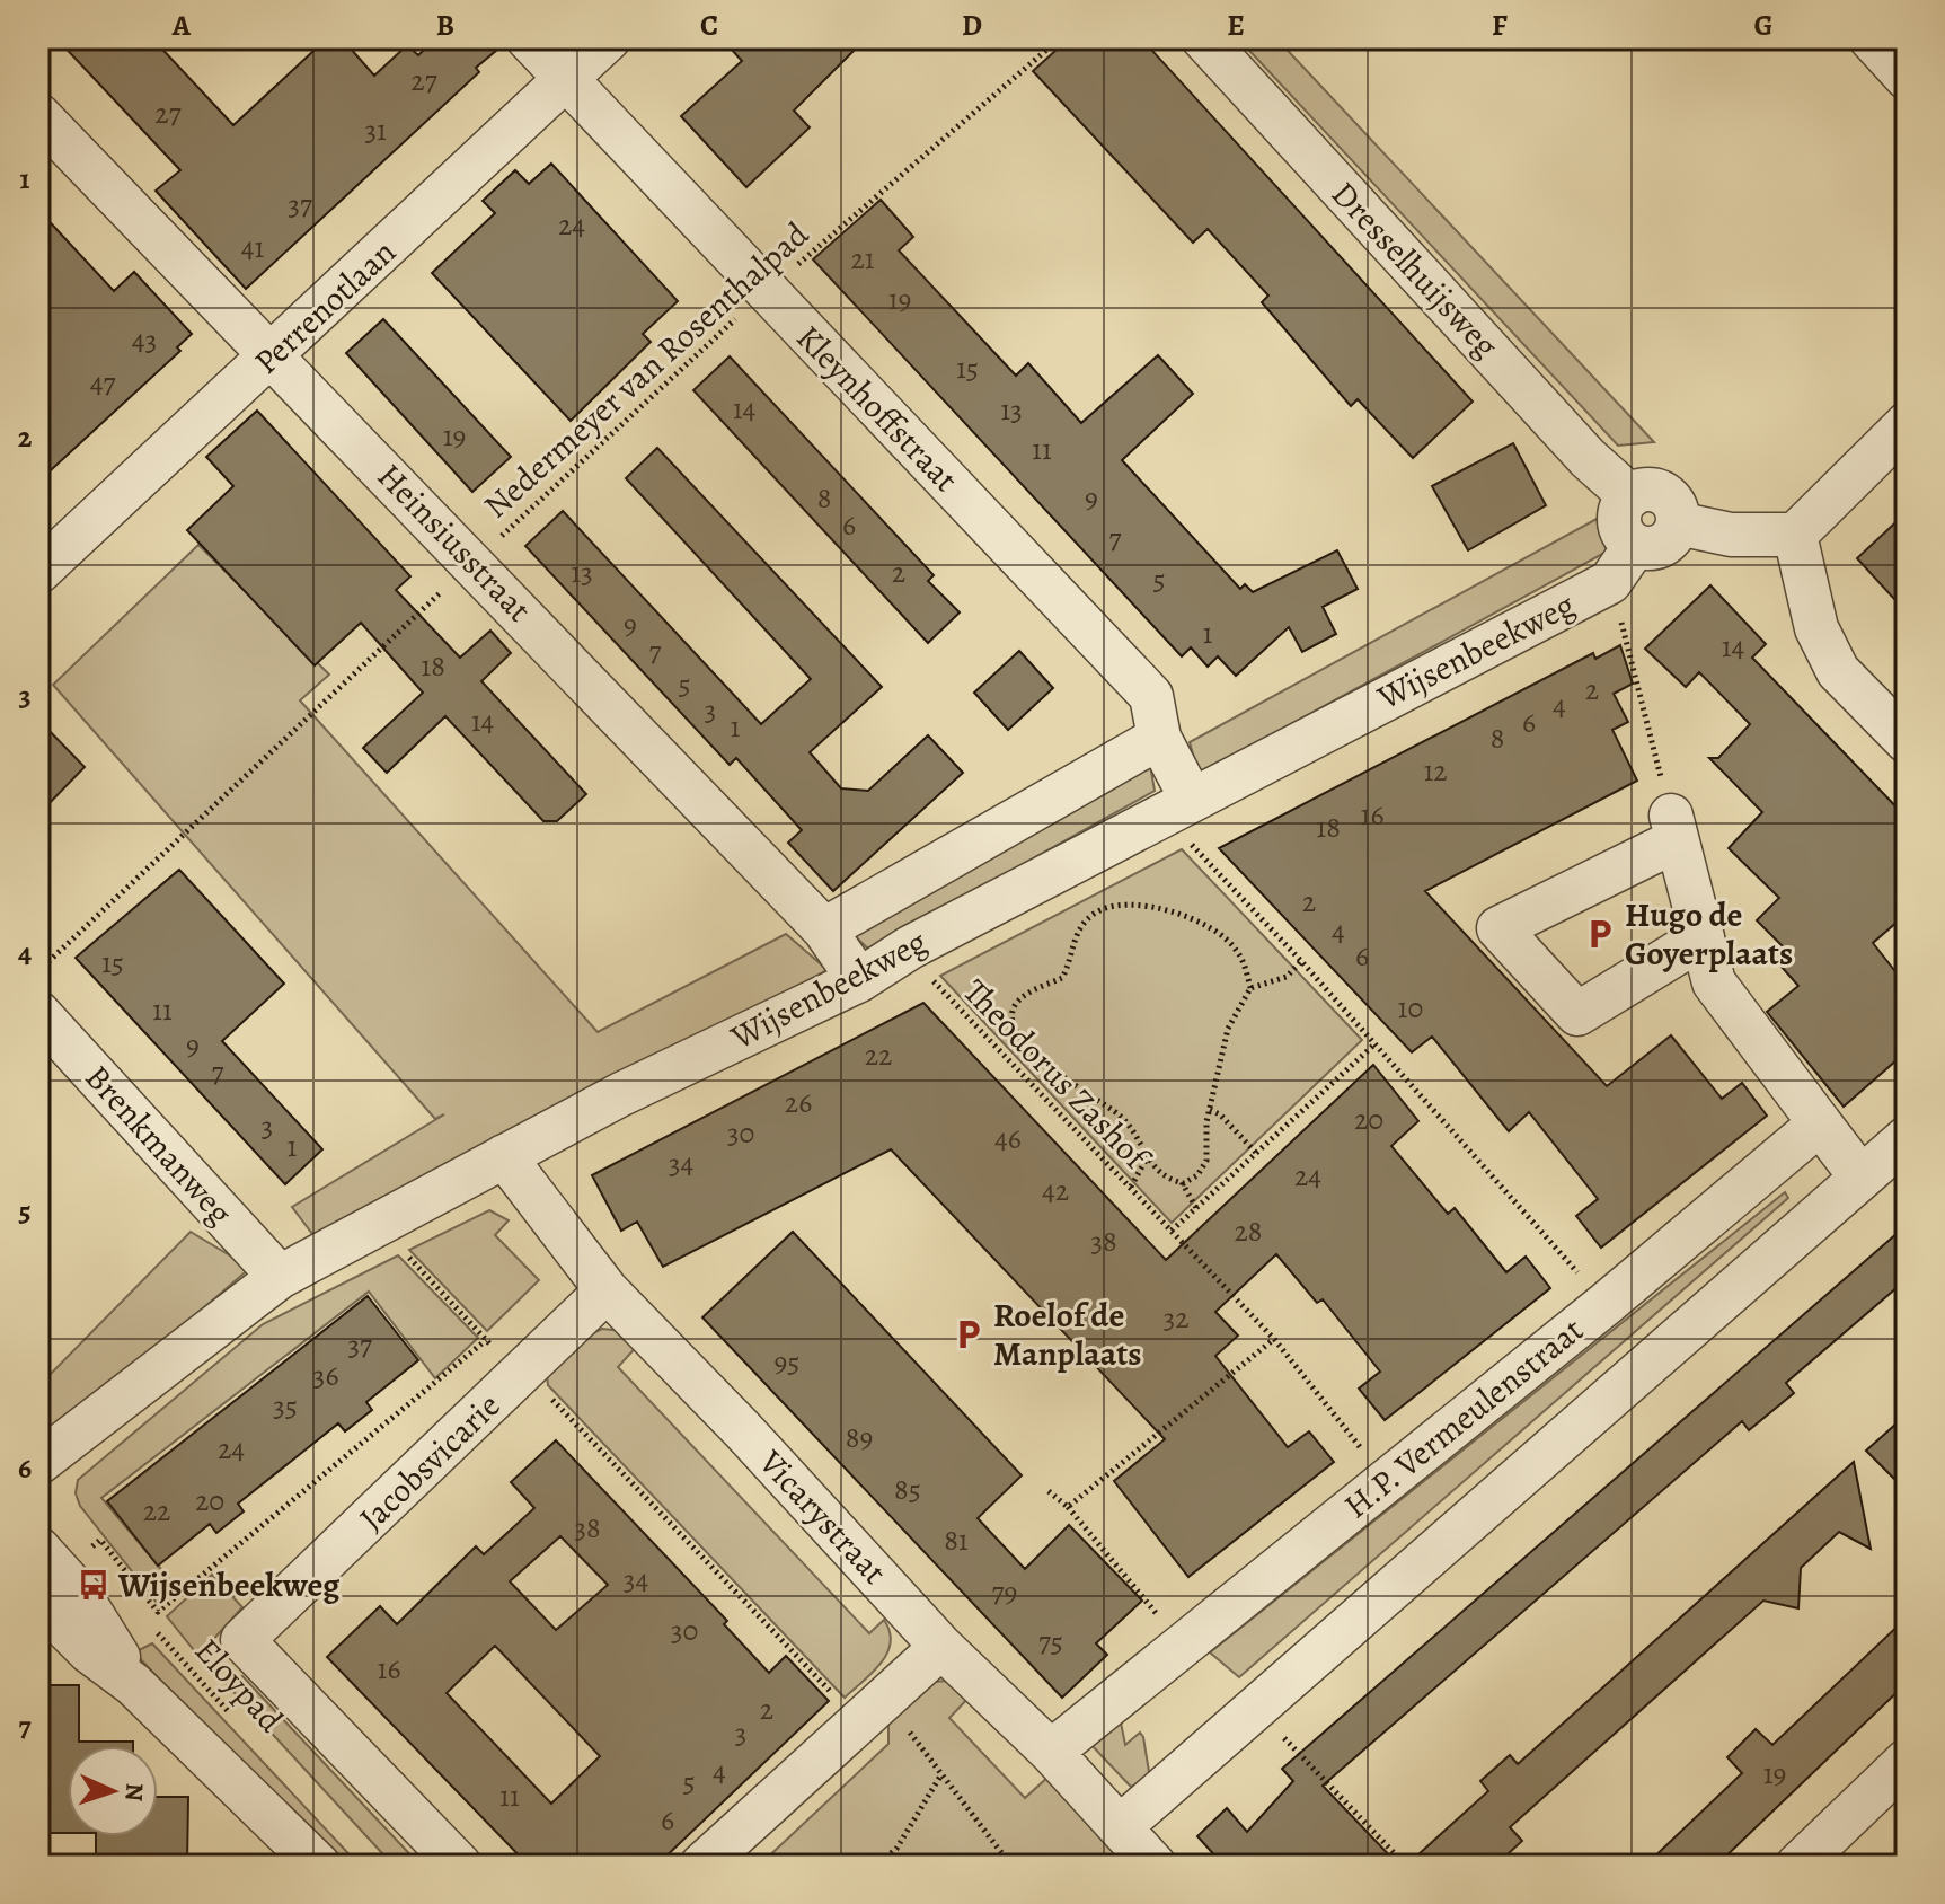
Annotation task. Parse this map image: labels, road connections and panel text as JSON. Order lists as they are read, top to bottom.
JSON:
{
  "streets": {
    "street": [
      "Dresselhuijsweg",
      "Perrenotlaan",
      "Kleynhoffstraat",
      "Heinsiusstraat",
      "Wijsenbeekweg",
      "Brenkmanweg",
      "H.P. Vermeulenstraat",
      "Jacobsvicarie",
      "Vicarystraat"
    ],
    "path": ["Nedermeyer van Rosenthalpad", "Theodorus Zashof", "Eloypad"]
  },
  "crossings": [
    ["Dresselhuijsweg", "Wijsenbeekweg"],
    ["Perrenotlaan", "Kleynhoffstraat"],
    ["Perrenotlaan", "Heinsiusstraat"],
    ["Nedermeyer van Rosenthalpad", "Kleynhoffstraat"],
    ["Nedermeyer van Rosenthalpad", "Heinsiusstraat"],
    ["Kleynhoffstraat", "Wijsenbeekweg"],
    ["Heinsiusstraat", "Wijsenbeekweg"],
    ["Wijsenbeekweg", "Theodorus Zashof"],
    ["Wijsenbeekweg", "Brenkmanweg"],
    ["Wijsenbeekweg", "Vicarystraat"],
    ["Theodorus Zashof", "H.P. Vermeulenstraat"],
    ["H.P. Vermeulenstraat", "Vicarystraat"],
    ["Jacobsvicarie", "Vicarystraat"]
  ],
  "places": {
    "parking": ["Hugo de Goyerplaats", "Roelof de Manplaats"],
    "bus stop": ["Wijsenbeekweg"]
  },
  "house_numbers": [
    "27",
    "27",
    "31",
    "37",
    "24",
    "41",
    "21",
    "19",
    "43",
    "15",
    "47",
    "14",
    "13",
    "19",
    "11",
    "8",
    "9",
    "6",
    "7",
    "13",
    "2",
    "5",
    "9",
    "1",
    "14",
    "7",
    "18",
    "5",
    "2",
    "4",
    "3",
    "14",
    "6",
    "1",
    "8",
    "12",
    "16",
    "18",
    "2",
    "4",
    "6",
    "15",
    "10",
    "11",
    "9",
    "22",
    "7",
    "26",
    "20",
    "3",
    "30",
    "46",
    "1",
    "34",
    "24",
    "42",
    "28",
    "38",
    "32",
    "37",
    "95",
    "36",
    "35",
    "89",
    "24",
    "85",
    "20",
    "22",
    "38",
    "81",
    "34",
    "79",
    "30",
    "75",
    "16",
    "2",
    "3",
    "4",
    "19",
    "5",
    "11",
    "6"
  ],
  "north": "right",
  "grid": {
    "columns": [
      "A",
      "B",
      "C",
      "D",
      "E",
      "F",
      "G"
    ],
    "rows": [
      "1",
      "2",
      "3",
      "4",
      "5",
      "6",
      "7"
    ]
  }
}
